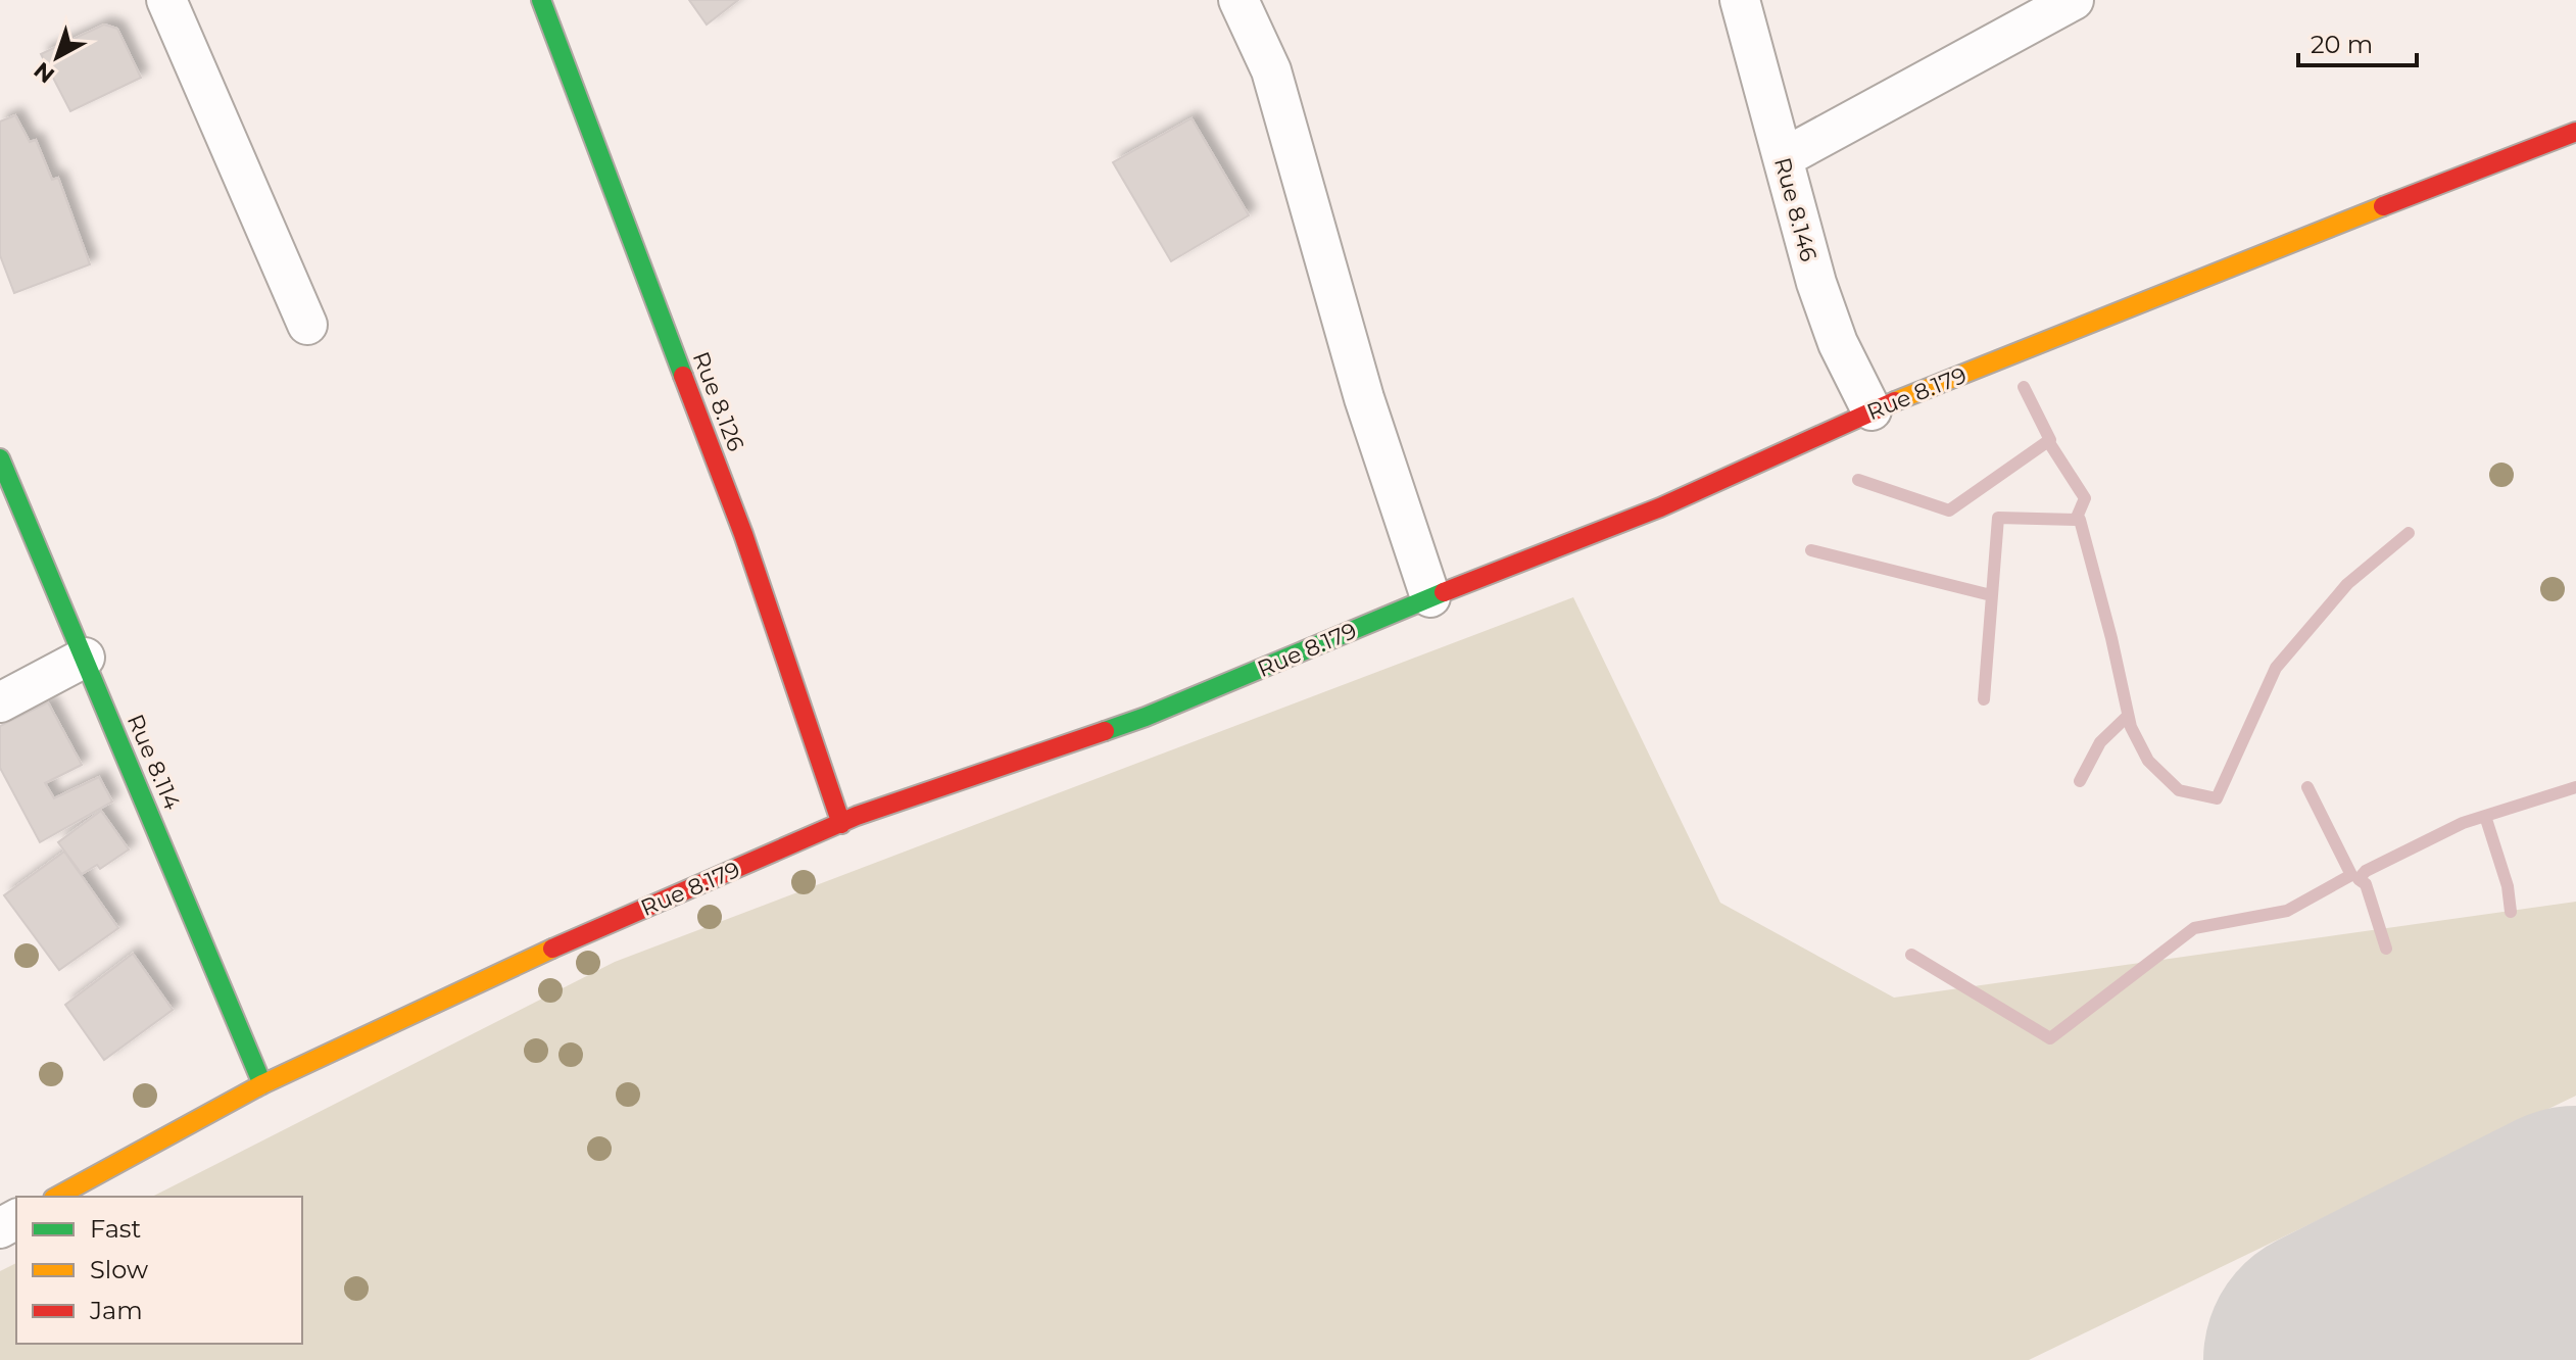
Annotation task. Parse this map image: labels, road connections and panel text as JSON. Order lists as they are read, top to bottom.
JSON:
{
  "streets": {
    "street": [
      "Rue 8.146",
      "Rue 8.179",
      "Rue 8.126",
      "Rue 8.114"
    ]
  },
  "crossings": [
    ["Rue 8.146", "Rue 8.179"],
    ["Rue 8.179", "Rue 8.126"],
    ["Rue 8.179", "Rue 8.114"]
  ],
  "legend": ["Fast", "Slow", "Jam"],
  "scale_bar": "20 m",
  "north": "bottom left"
}
